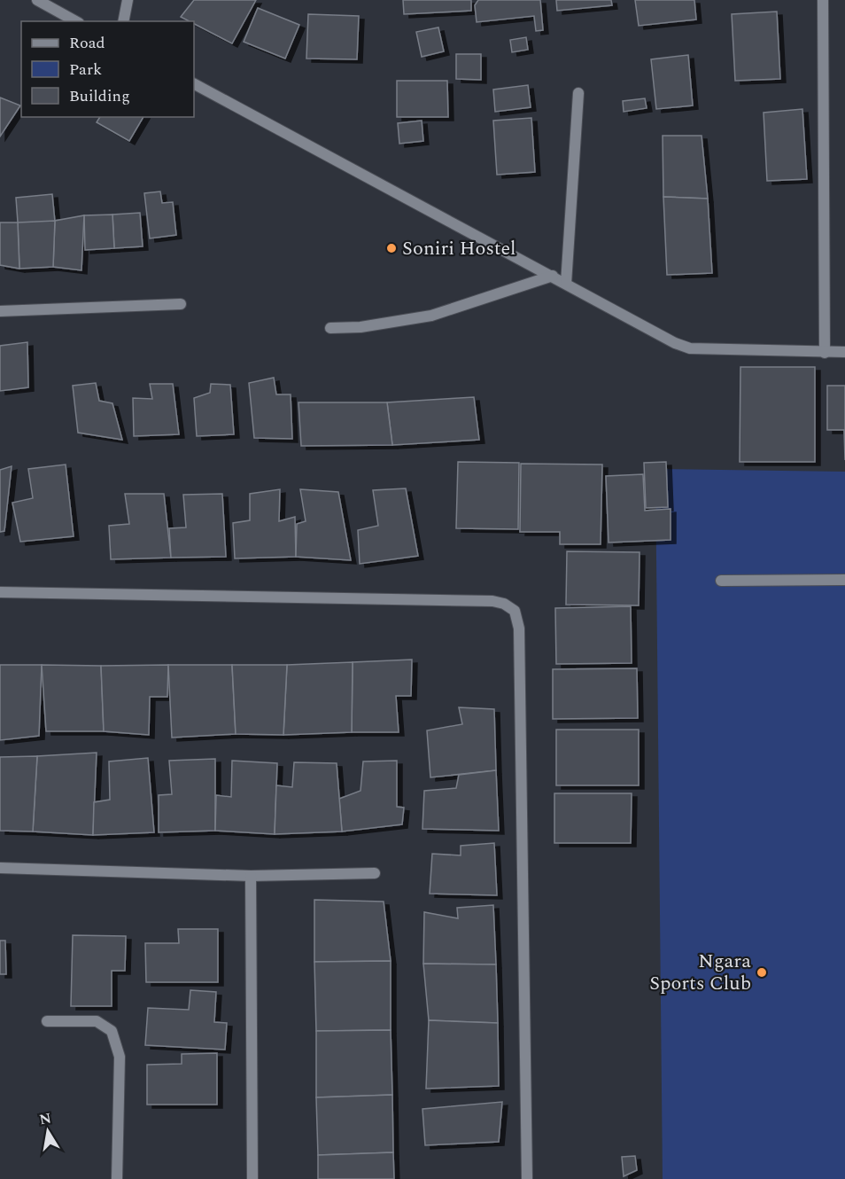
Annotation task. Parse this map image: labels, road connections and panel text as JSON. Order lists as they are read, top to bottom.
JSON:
{
  "places": ["Soniri Hostel", "Ngara Sports Club"],
  "legend": ["Road", "Park", "Building"],
  "north": "top"
}
